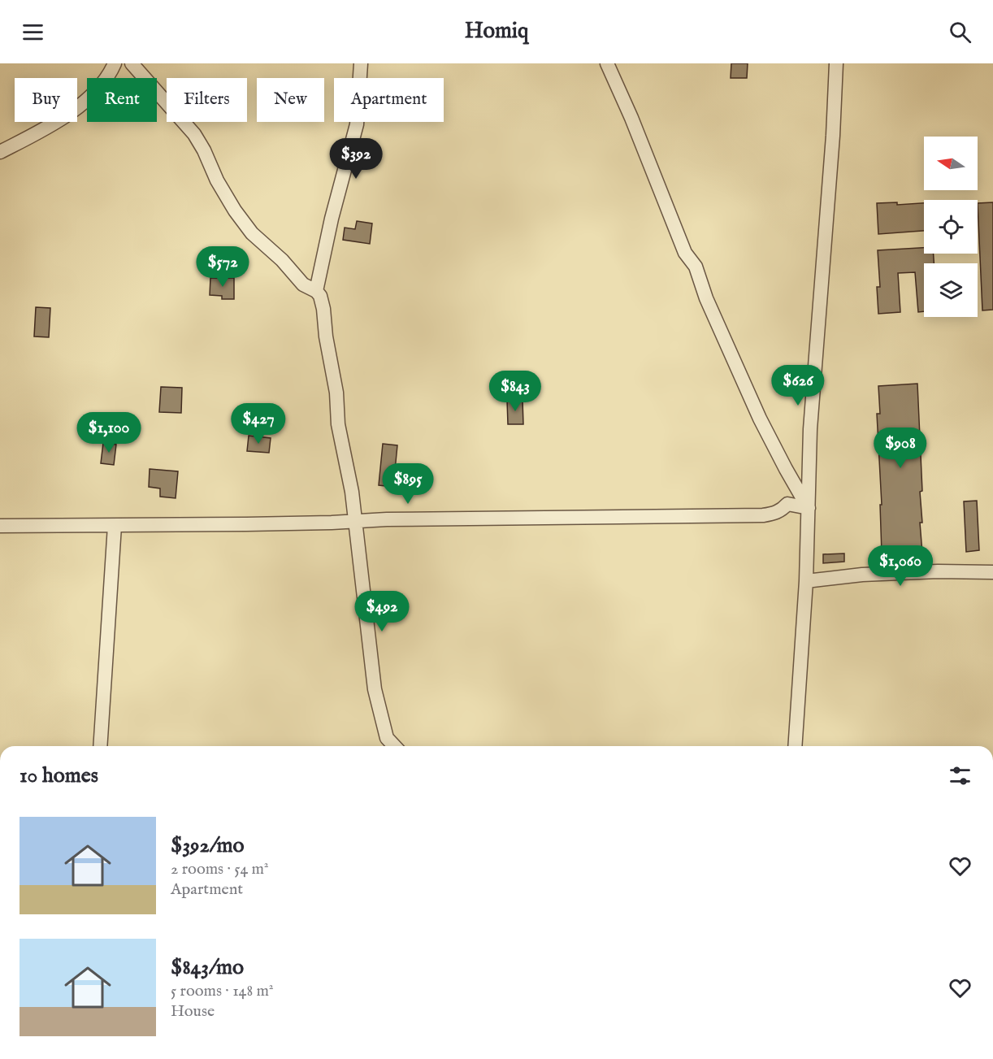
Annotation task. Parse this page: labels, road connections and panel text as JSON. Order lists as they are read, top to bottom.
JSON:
{
  "north": "left",
  "page": {
    "header": "Homiq",
    "chip": [
      "Buy",
      "Rent",
      "Filters",
      "New",
      "Apartment"
    ],
    "price": [
      "$392",
      "$572",
      "$626",
      "$843",
      "$427",
      "$1,100",
      "$908",
      "$895",
      "$1,060",
      "$492"
    ],
    "heading": "10 homes",
    "list": [
      {
        "name": "$392/mo",
        "note": "2 rooms · 54 m² · Apartment"
      },
      {
        "name": "$843/mo",
        "note": "5 rooms · 148 m² · House"
      }
    ]
  }
}
